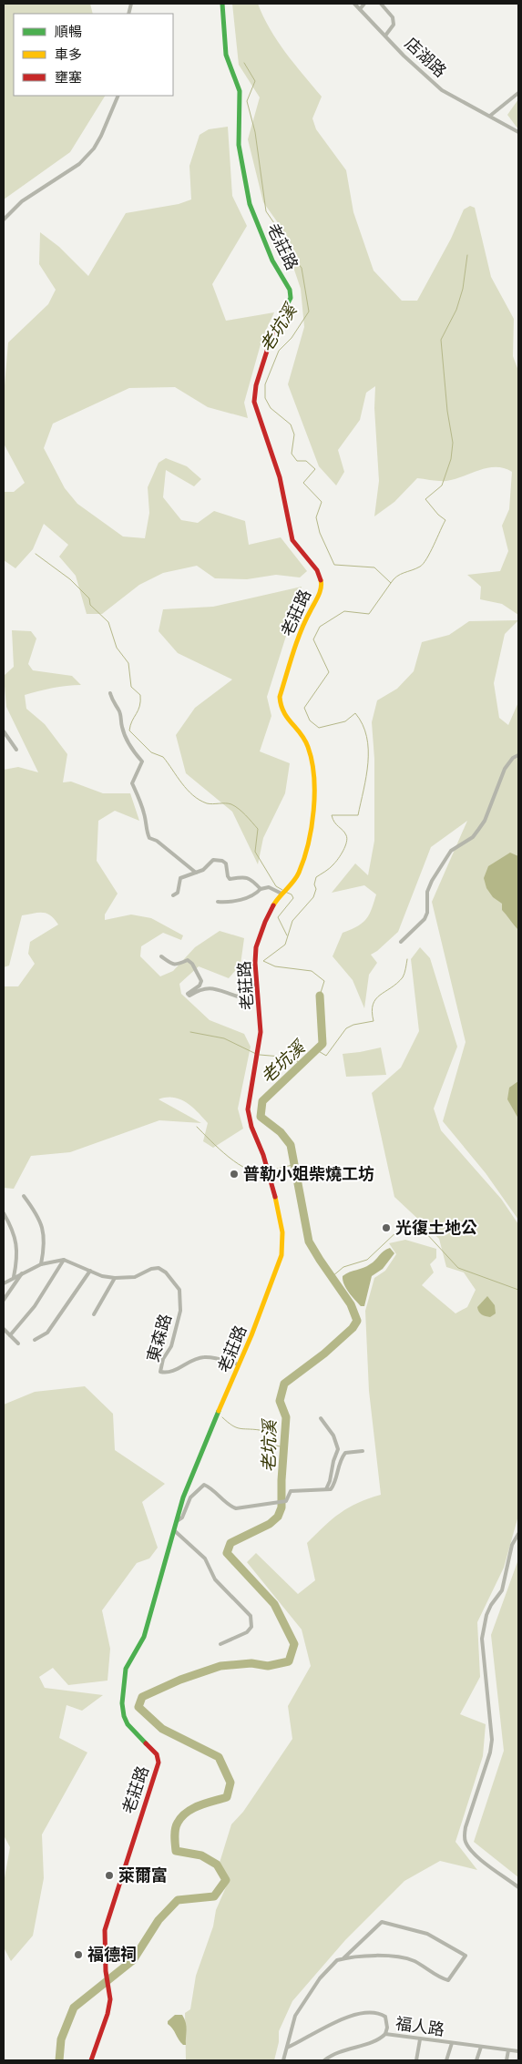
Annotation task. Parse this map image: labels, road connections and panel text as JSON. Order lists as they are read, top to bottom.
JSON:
{
  "streets": {
    "street": [
      "店湖路",
      "老莊路",
      "東森路",
      "福人路"
    ]
  },
  "crossings": [
    ["老莊路", "東森路"]
  ],
  "water": ["老坑溪"],
  "places": [
    "普勒小姐柴燒工坊",
    "光復土地公",
    "萊爾富",
    "福德祠"
  ],
  "legend": ["順暢", "車多", "壅塞"]
}
